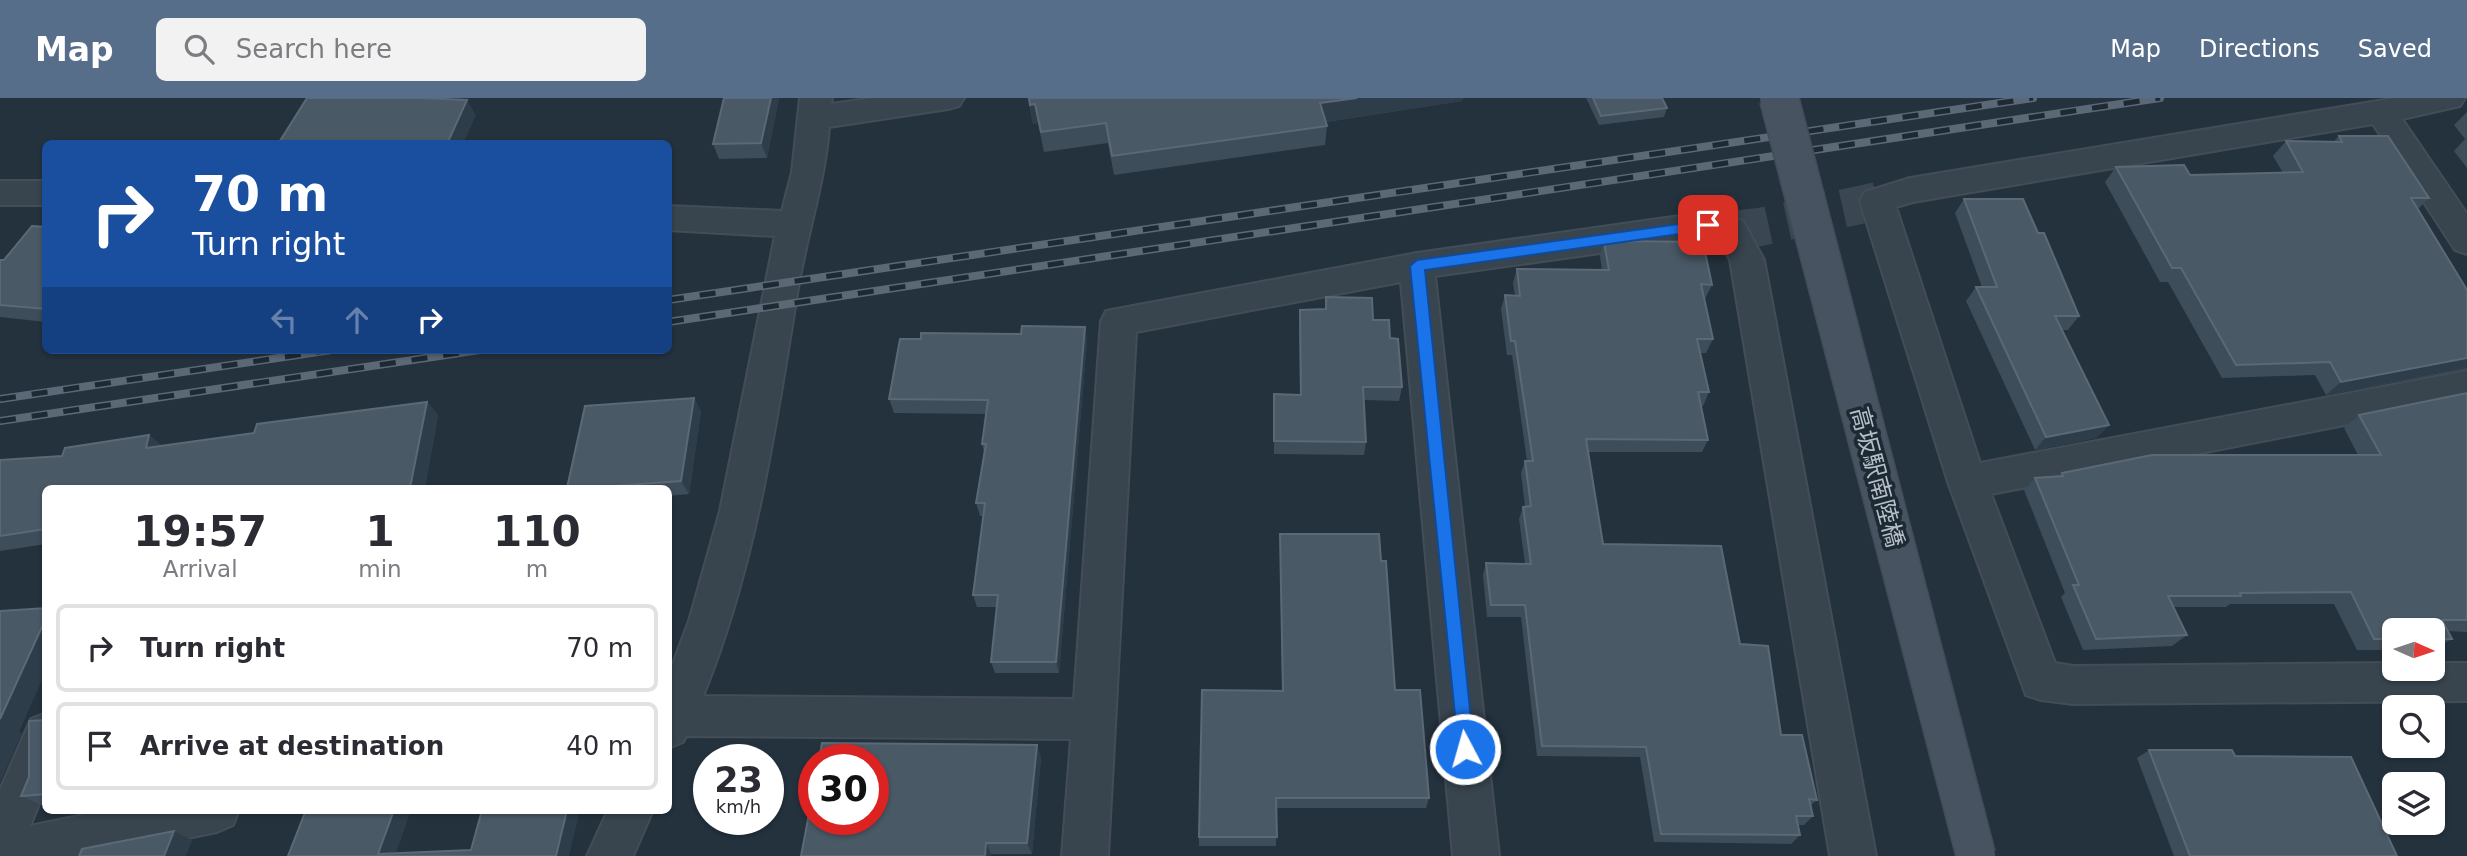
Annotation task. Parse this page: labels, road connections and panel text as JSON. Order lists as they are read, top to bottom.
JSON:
{
  "streets": {
    "main road": ["高坂駅南陸橋"]
  },
  "north": "right",
  "page": {
    "header": "Map",
    "search": "Search here",
    "nav": ["Map", "Directions", "Saved"],
    "turn": ["70 m", "Turn right"],
    "eta": [
      "19:57",
      "Arrival",
      "1",
      "min",
      "110",
      "m"
    ],
    "list": [
      {
        "name": "Turn right",
        "value": "70 m"
      },
      {
        "name": "Arrive at destination",
        "value": "40 m"
      }
    ],
    "speed": "23 km/h",
    "limit": "30"
  }
}
